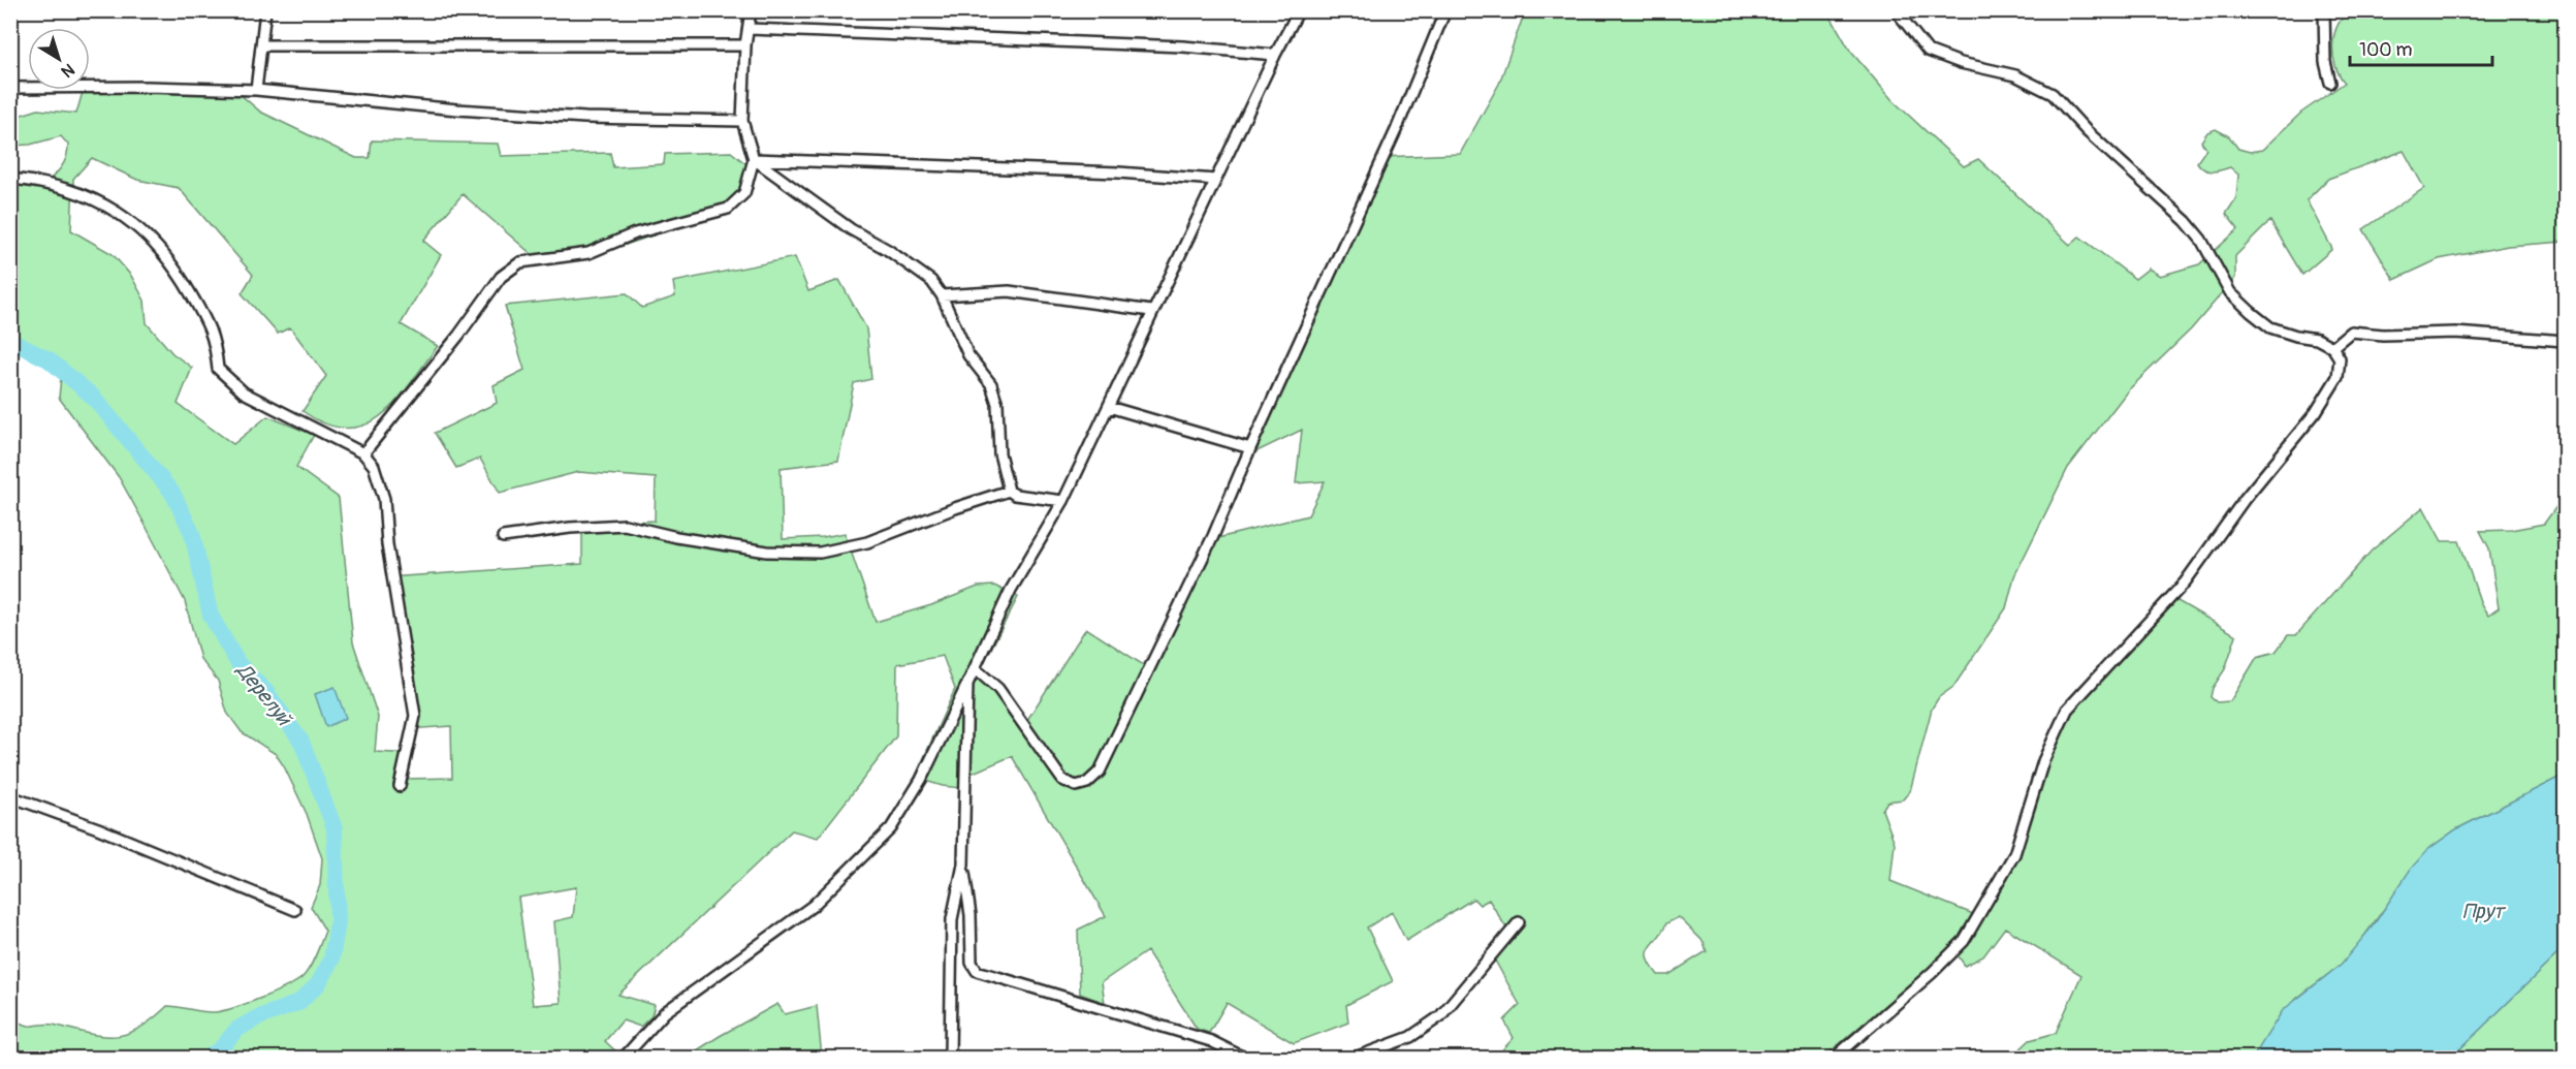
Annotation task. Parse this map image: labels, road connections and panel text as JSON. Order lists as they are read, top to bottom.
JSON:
{
  "water": ["Дерелуй", "Прут"],
  "scale_bar": "100 m",
  "north": "bottom right"
}
